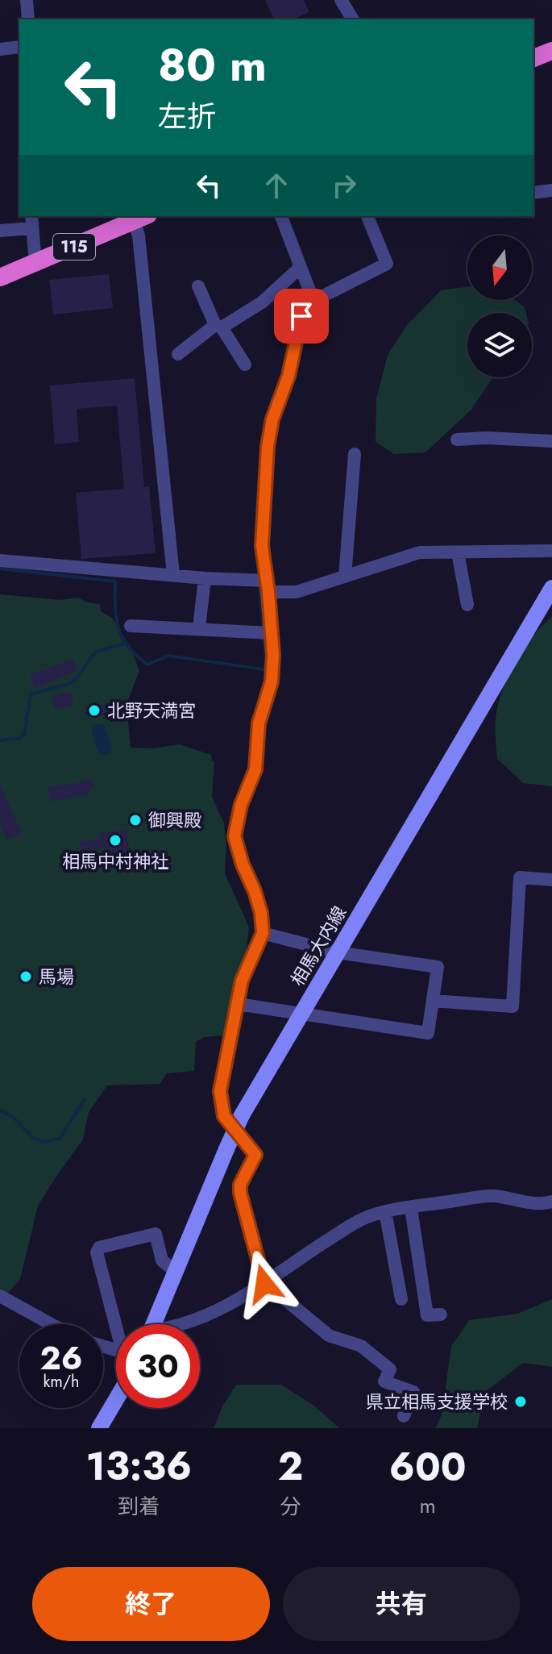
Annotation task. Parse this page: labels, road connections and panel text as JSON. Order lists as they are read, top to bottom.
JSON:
{
  "streets": {
    "highway": ["115"],
    "main road": ["相馬大内線"]
  },
  "places": [
    "北野天満宮",
    "御興殿",
    "相馬中村神社",
    "馬場",
    "県立相馬支援学校"
  ],
  "north": "bottom",
  "page": {
    "turn": ["80 m", "左折"],
    "speed": "26 km/h",
    "limit": "30",
    "eta": [
      "13:36",
      "到着",
      "2",
      "分",
      "600",
      "m"
    ],
    "buttons": ["終了", "共有"]
  }
}
